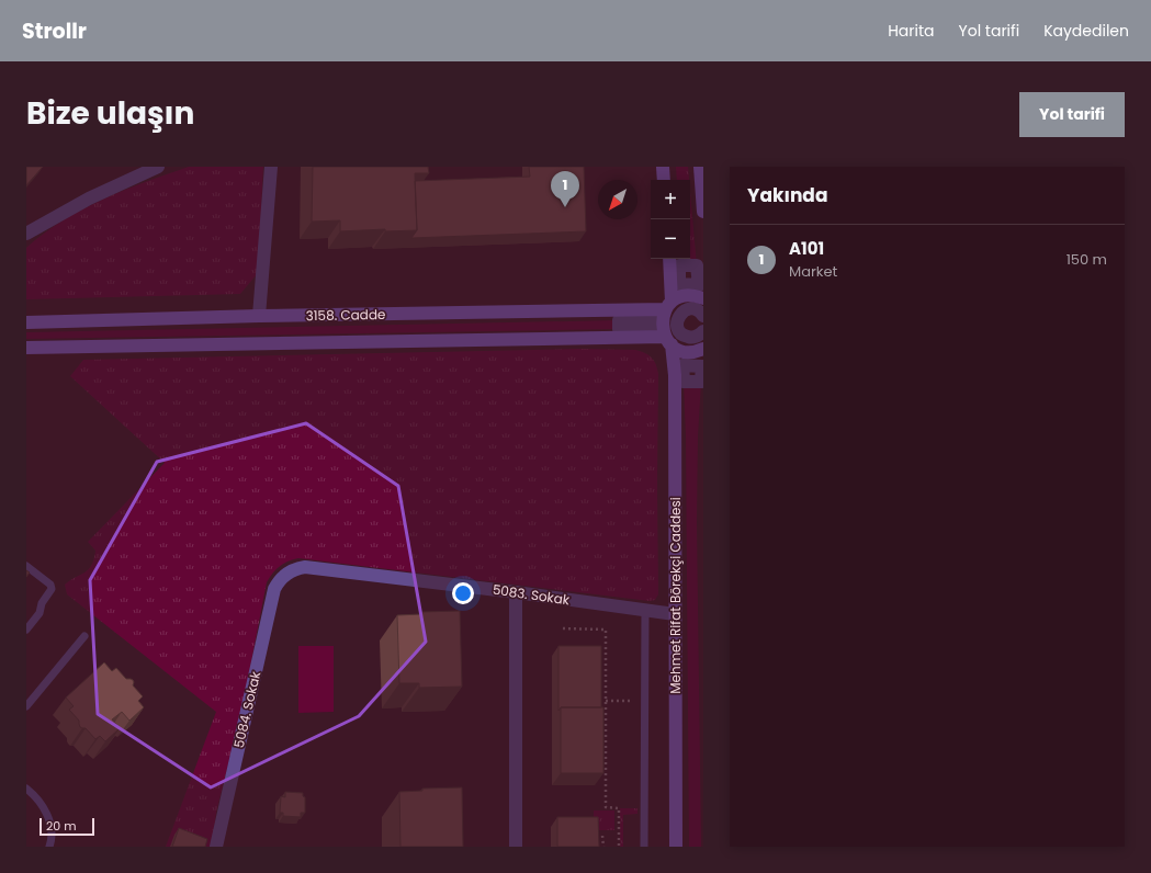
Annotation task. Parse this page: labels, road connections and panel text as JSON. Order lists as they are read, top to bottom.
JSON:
{
  "streets": {
    "street": [
      "3158. Cadde",
      "5083. Sokak",
      "Mehmet Rifat Börekçi Caddesi",
      "5084. Sokak"
    ]
  },
  "crossings": [
    ["3158. Cadde", "Mehmet Rifat Börekçi Caddesi"],
    ["5083. Sokak", "Mehmet Rifat Börekçi Caddesi"],
    ["5083. Sokak", "5084. Sokak"]
  ],
  "scale_bar": "20 m",
  "north": "bottom left",
  "page": {
    "header": "Strollr",
    "nav": ["Harita", "Yol tarifi", "Kaydedilen"],
    "title": "Bize ulaşın",
    "buttons": "Yol tarifi",
    "heading": "Yakında",
    "pins": "1",
    "map_buttons": ["+", "−"],
    "list": [
      {
        "mark": "1",
        "name": "A101",
        "note": "Market",
        "value": "150 m"
      }
    ],
    "scale": "20 m"
  }
}
